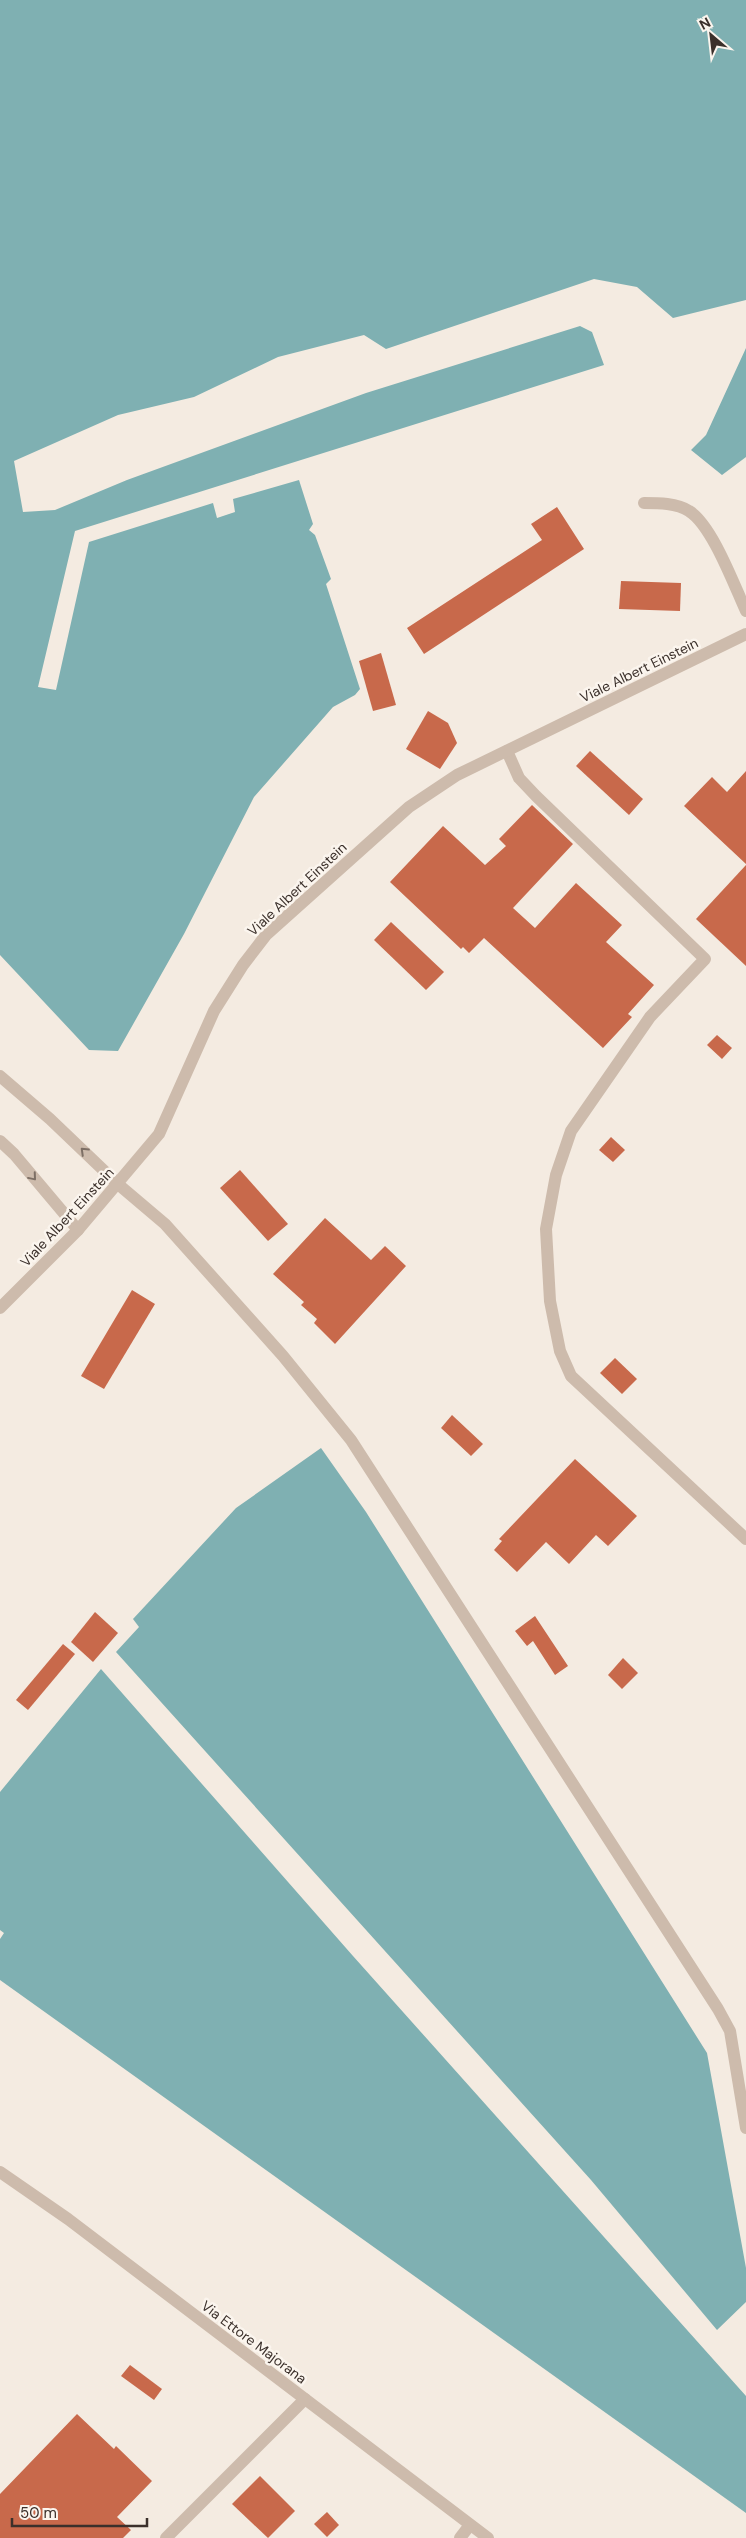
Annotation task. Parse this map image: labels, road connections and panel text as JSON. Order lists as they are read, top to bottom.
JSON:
{
  "streets": {
    "street": ["Viale Albert Einstein", "Via Ettore Majorana"]
  },
  "scale_bar": "50 m",
  "north": "top left"
}
